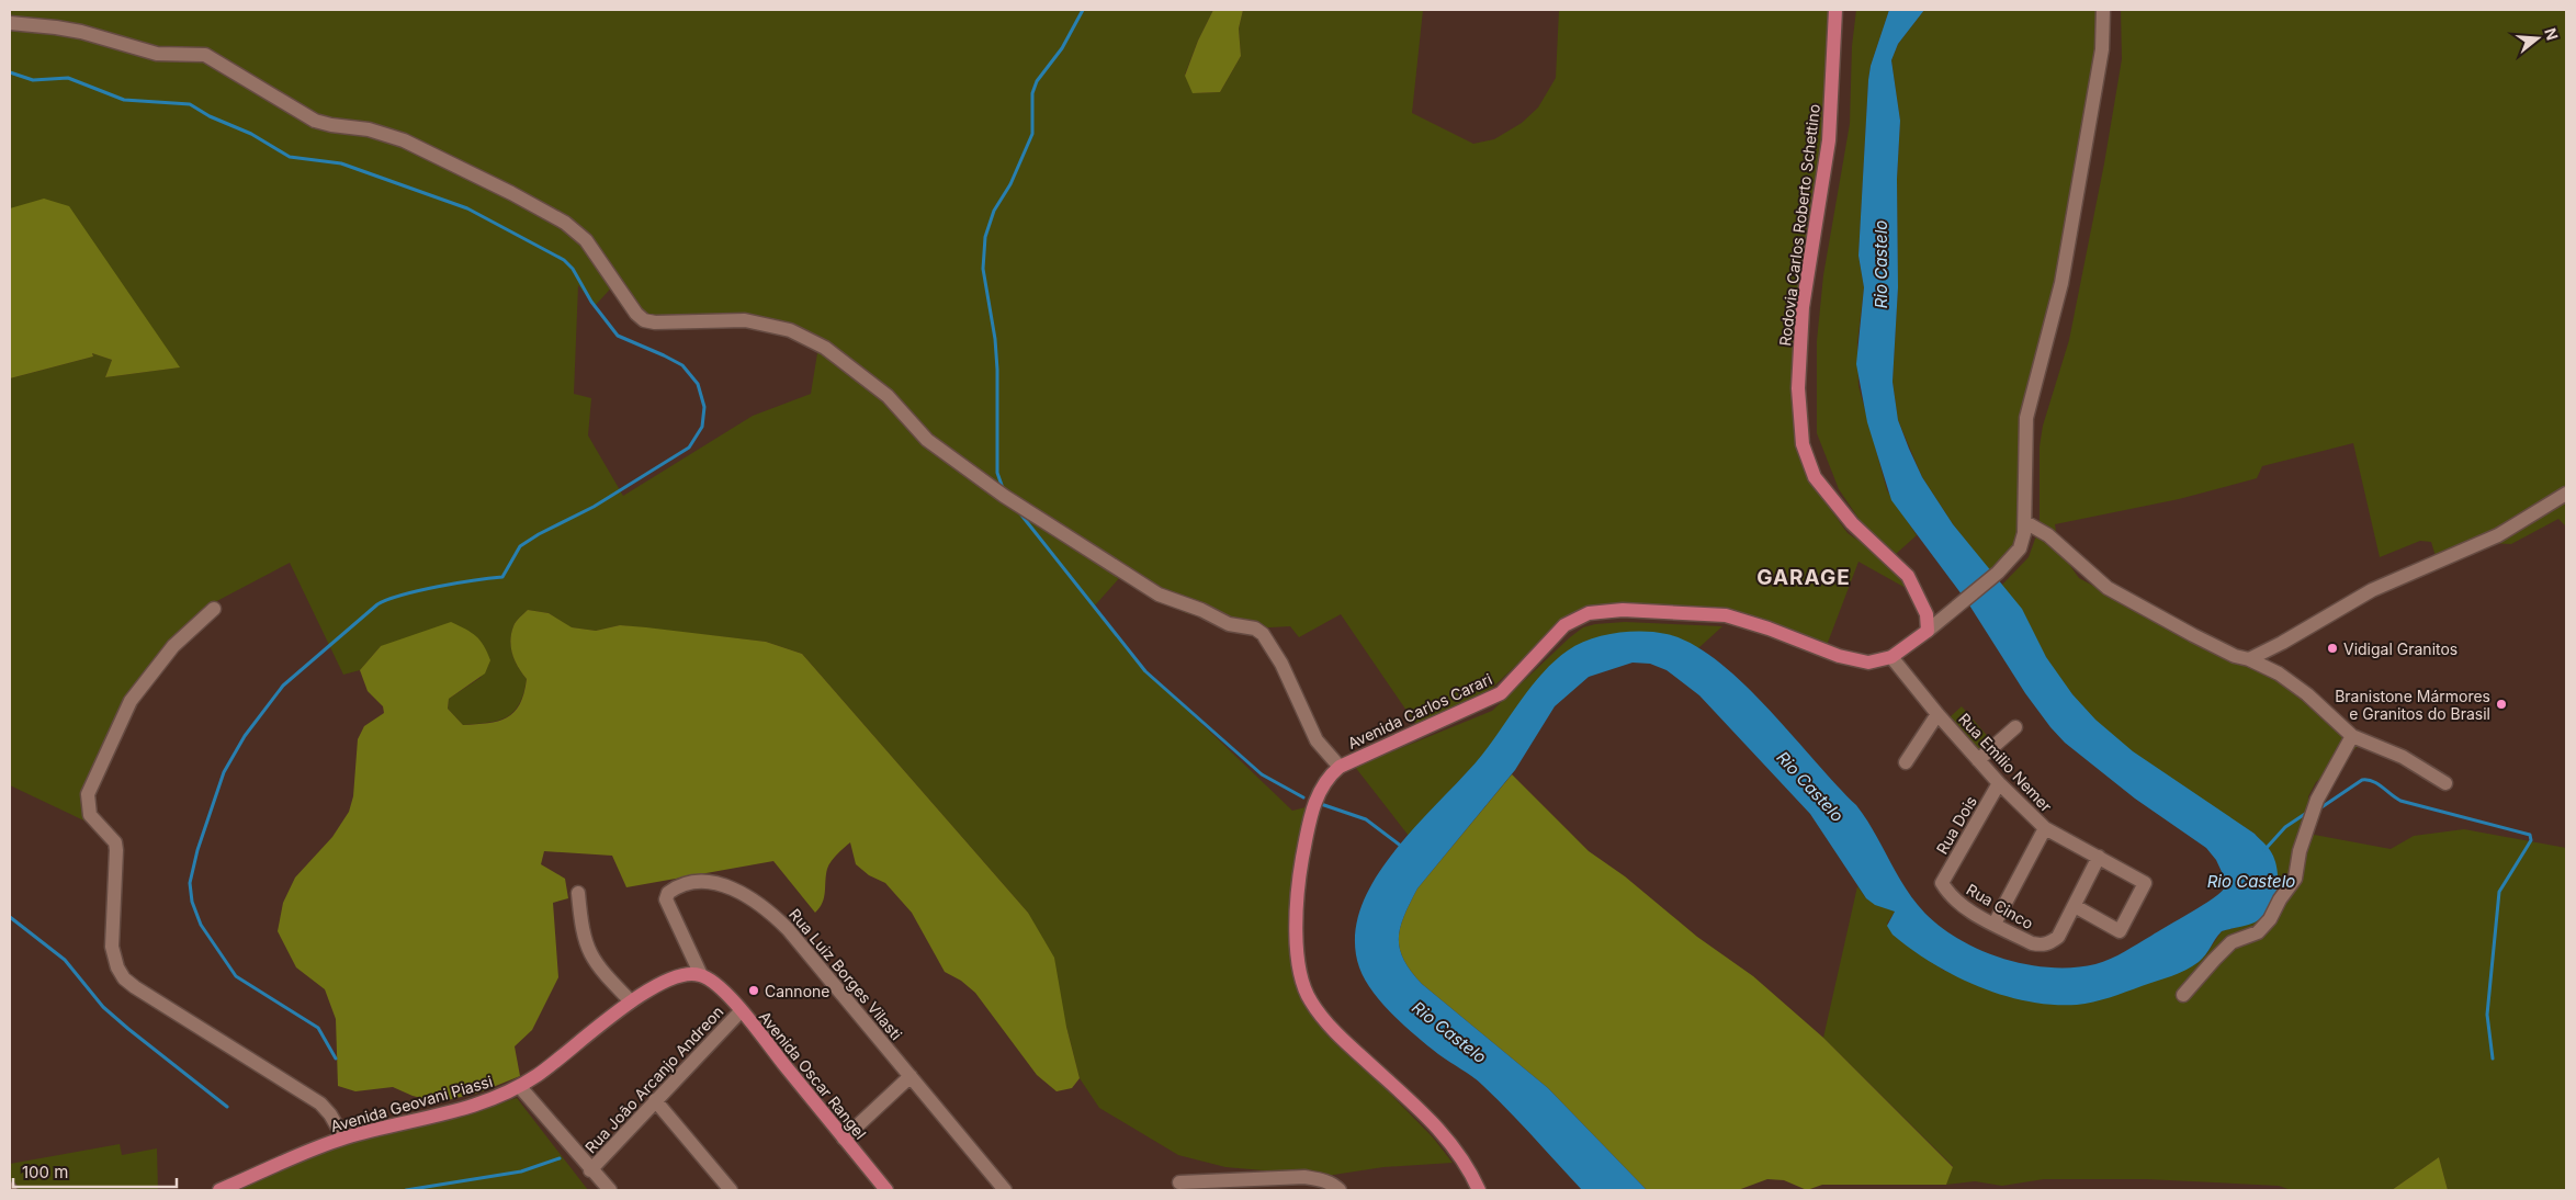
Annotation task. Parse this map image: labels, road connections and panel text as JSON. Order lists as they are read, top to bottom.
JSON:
{
  "streets": {
    "main road": [
      "Rodovia Carlos Roberto Schettino",
      "Avenida Carlos Carari",
      "Avenida Oscar Rangel",
      "Avenida Geovani Piassi"
    ],
    "street": [
      "Rua Emilio Nemer",
      "Rua Dois",
      "Rua Cinco",
      "Rua Luiz Borges Vilasti",
      "Rua João Arcanjo Andreon"
    ]
  },
  "crossings": [
    ["Rodovia Carlos Roberto Schettino", "Avenida Carlos Carari"],
    ["Avenida Carlos Carari", "Rua Emilio Nemer"],
    ["Rua Emilio Nemer", "Rua Dois"],
    ["Rua Emilio Nemer", "Rua Cinco"],
    ["Rua Dois", "Rua Cinco"],
    ["Rua Luiz Borges Vilasti", "Avenida Oscar Rangel"],
    ["Avenida Oscar Rangel", "Rua João Arcanjo Andreon"]
  ],
  "districts": ["GARAGE"],
  "water": ["Rio Castelo"],
  "places": ["Vidigal Granitos", "Branistone Mármores e Granitos do Brasil", "Cannone"],
  "scale_bar": "100 m",
  "north": "right"
}
